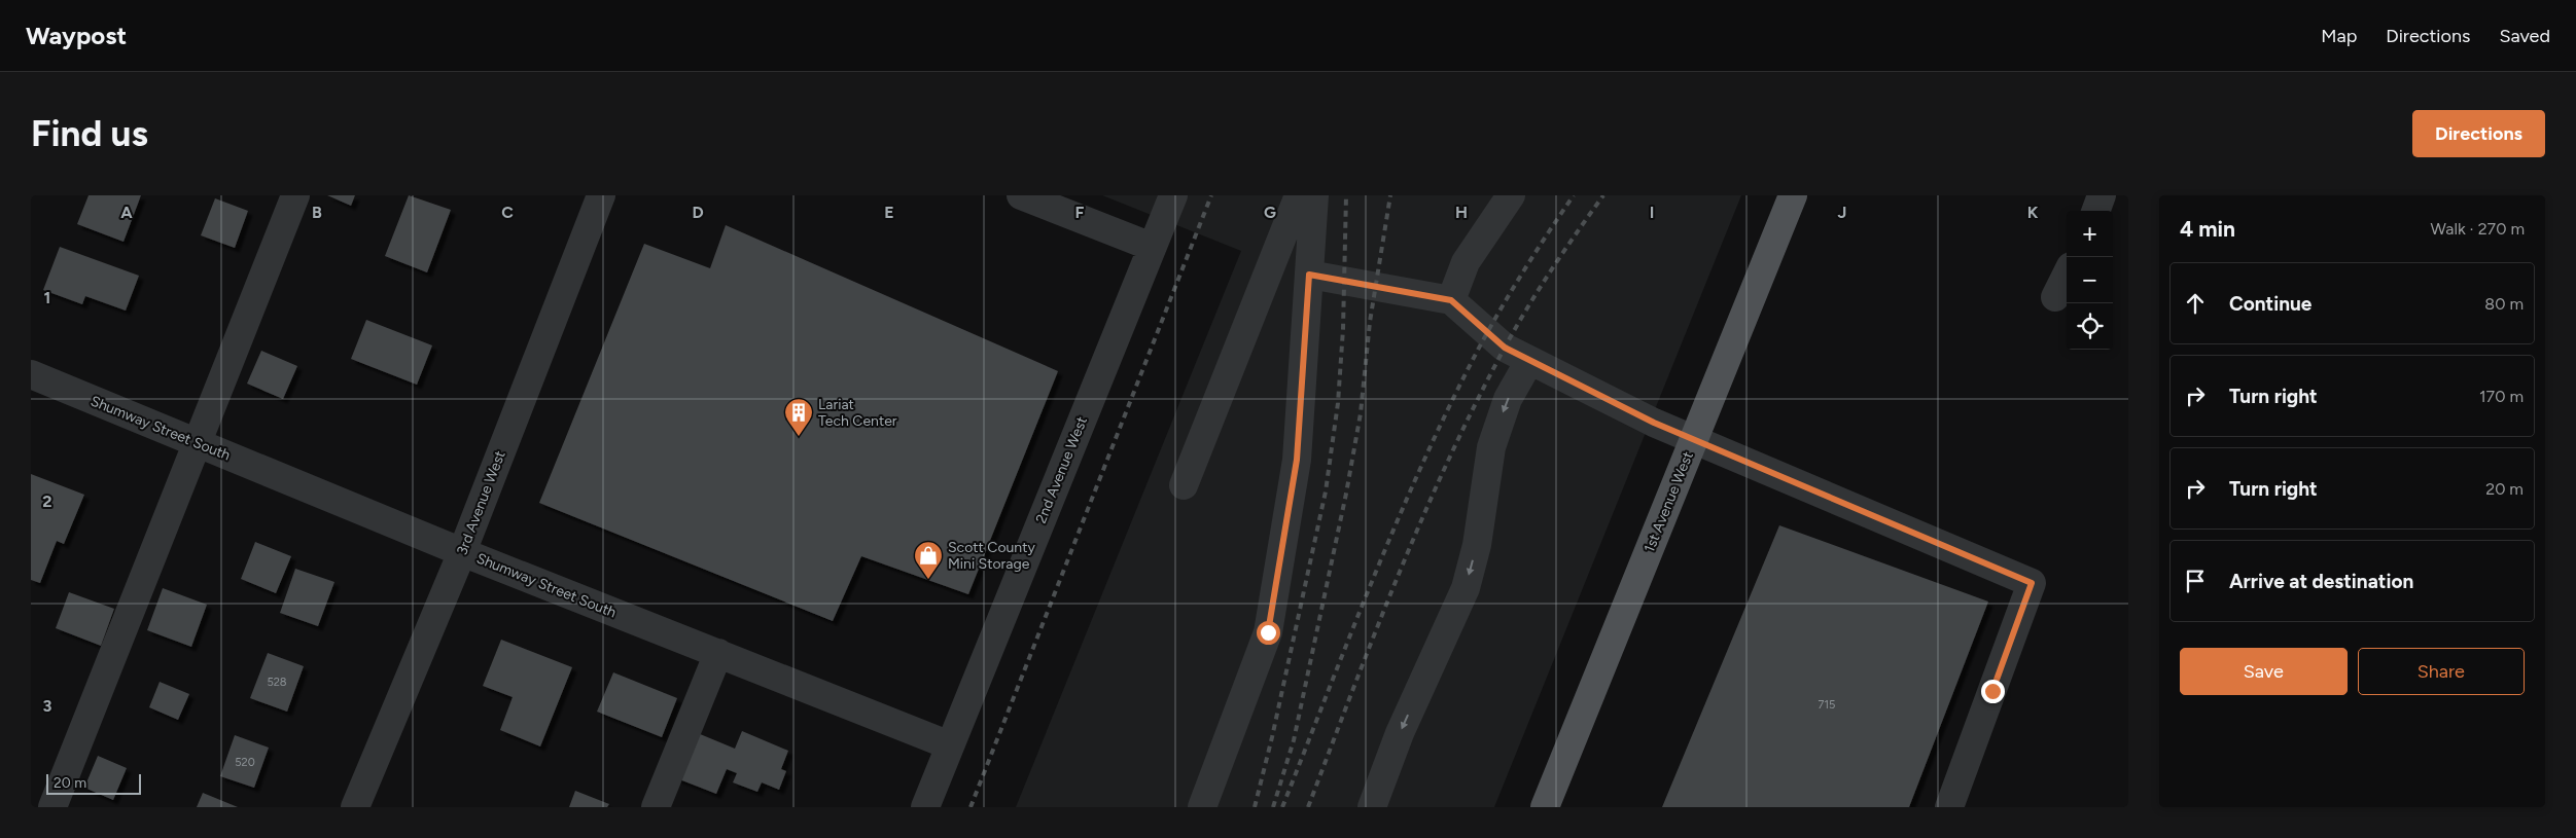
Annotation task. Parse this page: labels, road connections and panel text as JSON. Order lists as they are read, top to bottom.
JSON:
{
  "streets": {
    "main road": ["1st Avenue West"],
    "street": ["Shumway Street South", "2nd Avenue West", "3rd Avenue West"]
  },
  "crossings": [
    ["Shumway Street South", "2nd Avenue West"],
    ["Shumway Street South", "3rd Avenue West"]
  ],
  "places": {
    "building": ["Lariat Tech Center"],
    "shop": ["Scott County Mini Storage"]
  },
  "house_numbers": ["528", "715", "520"],
  "scale_bar": "20 m",
  "page": {
    "header": "Waypost",
    "nav": ["Map", "Directions", "Saved"],
    "buttons": [
      "Directions",
      ["Save", "Share"]
    ],
    "title": "Find us",
    "heading": ["4 min", "Walk · 270 m"],
    "map_buttons": ["+", "−"],
    "list": [
      ["Continue", "80 m"],
      ["Turn right", "170 m"],
      ["Turn right", "20 m"],
      "Arrive at destination"
    ],
    "scale": "20 m"
  },
  "grid": {
    "columns": [
      "A",
      "B",
      "C",
      "D",
      "E",
      "F",
      "G",
      "H",
      "I",
      "J",
      "K"
    ],
    "rows": ["1", "2", "3"]
  }
}
